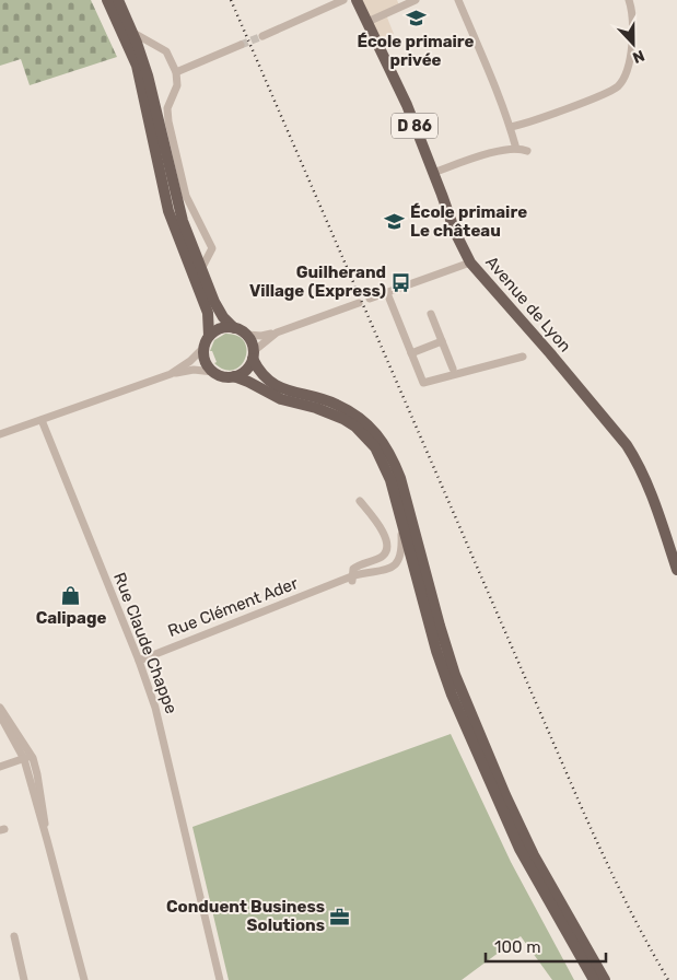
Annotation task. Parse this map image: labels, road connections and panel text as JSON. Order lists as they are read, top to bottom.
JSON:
{
  "streets": {
    "main road": ["D 86", "Avenue de Lyon"],
    "street": ["Rue Clément Ader", "Rue Claude Chappe"]
  },
  "crossings": [
    ["Rue Clément Ader", "Rue Claude Chappe"]
  ],
  "places": {
    "school or university": ["École primaire privée", "École primaire Le château"],
    "bus stop": ["Guilherand Village (Express)"],
    "shop": ["Calipage"],
    "office": ["Conduent Business Solutions"]
  },
  "scale_bar": "100 m",
  "north": "bottom"
}
